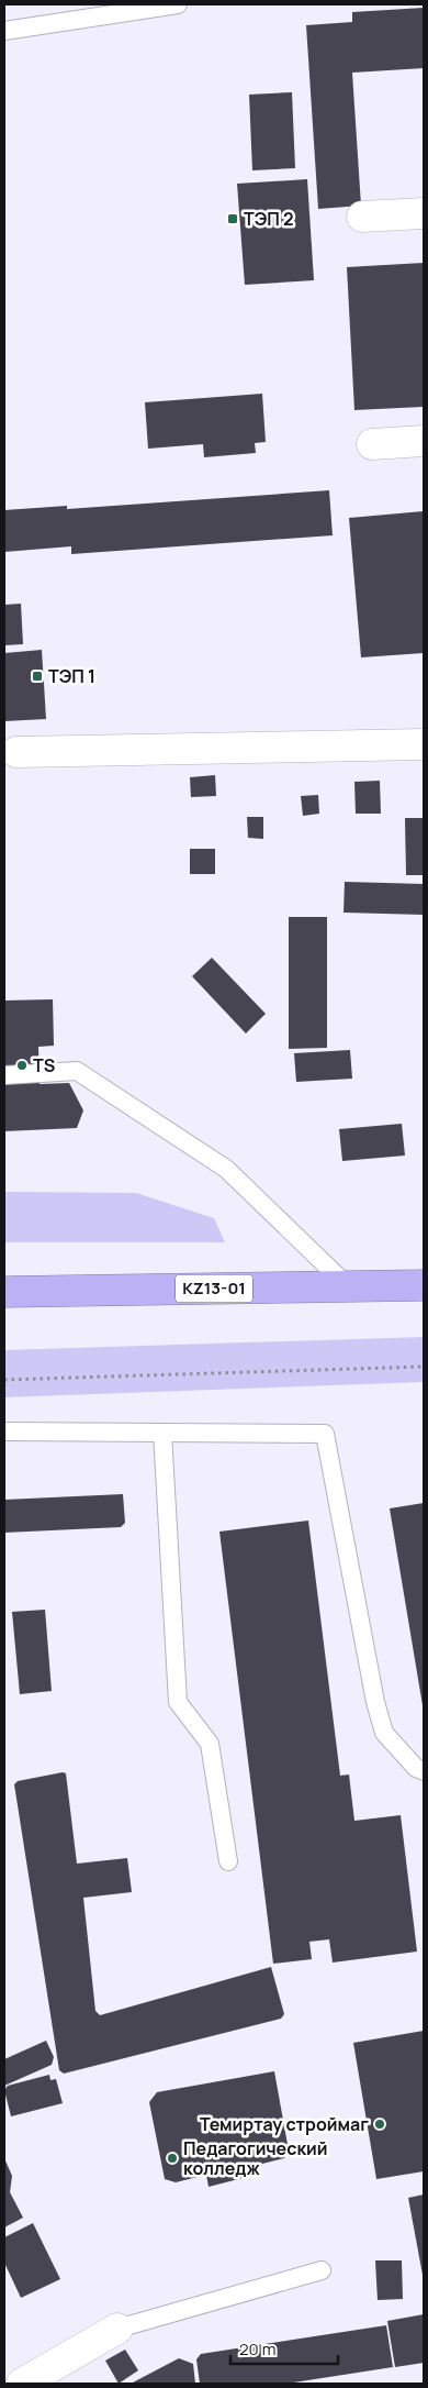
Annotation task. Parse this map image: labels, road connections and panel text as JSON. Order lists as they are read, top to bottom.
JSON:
{
  "streets": {
    "highway": ["KZ13-01"]
  },
  "places": {
    "transit": ["ТЭП 2", "ТЭП 1"],
    "other": ["TS", "Темиртау строймаг", "Педагогический колледж"]
  },
  "scale_bar": "20 m"
}
